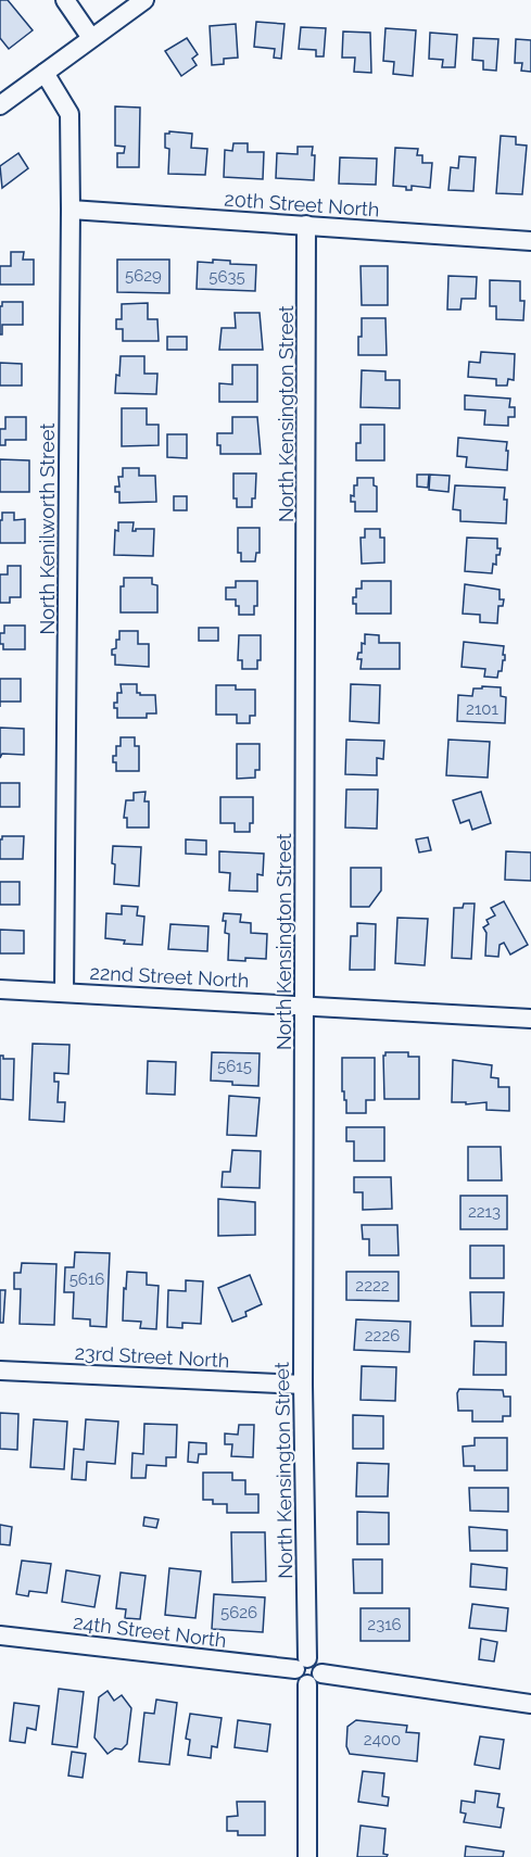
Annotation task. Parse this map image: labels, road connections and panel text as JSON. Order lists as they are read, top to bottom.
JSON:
{
  "streets": {
    "street": [
      "20th Street North",
      "North Kensington Street",
      "North Kenilworth Street",
      "22nd Street North",
      "23rd Street North",
      "24th Street North"
    ]
  },
  "crossings": [
    ["20th Street North", "North Kensington Street"],
    ["20th Street North", "North Kenilworth Street"],
    ["North Kensington Street", "22nd Street North"],
    ["North Kensington Street", "23rd Street North"],
    ["North Kensington Street", "24th Street North"],
    ["North Kenilworth Street", "22nd Street North"]
  ],
  "house_numbers": [
    "5629",
    "5635",
    "2101",
    "5615",
    "2213",
    "5616",
    "2222",
    "2226",
    "5626",
    "2316",
    "2400"
  ]
}
